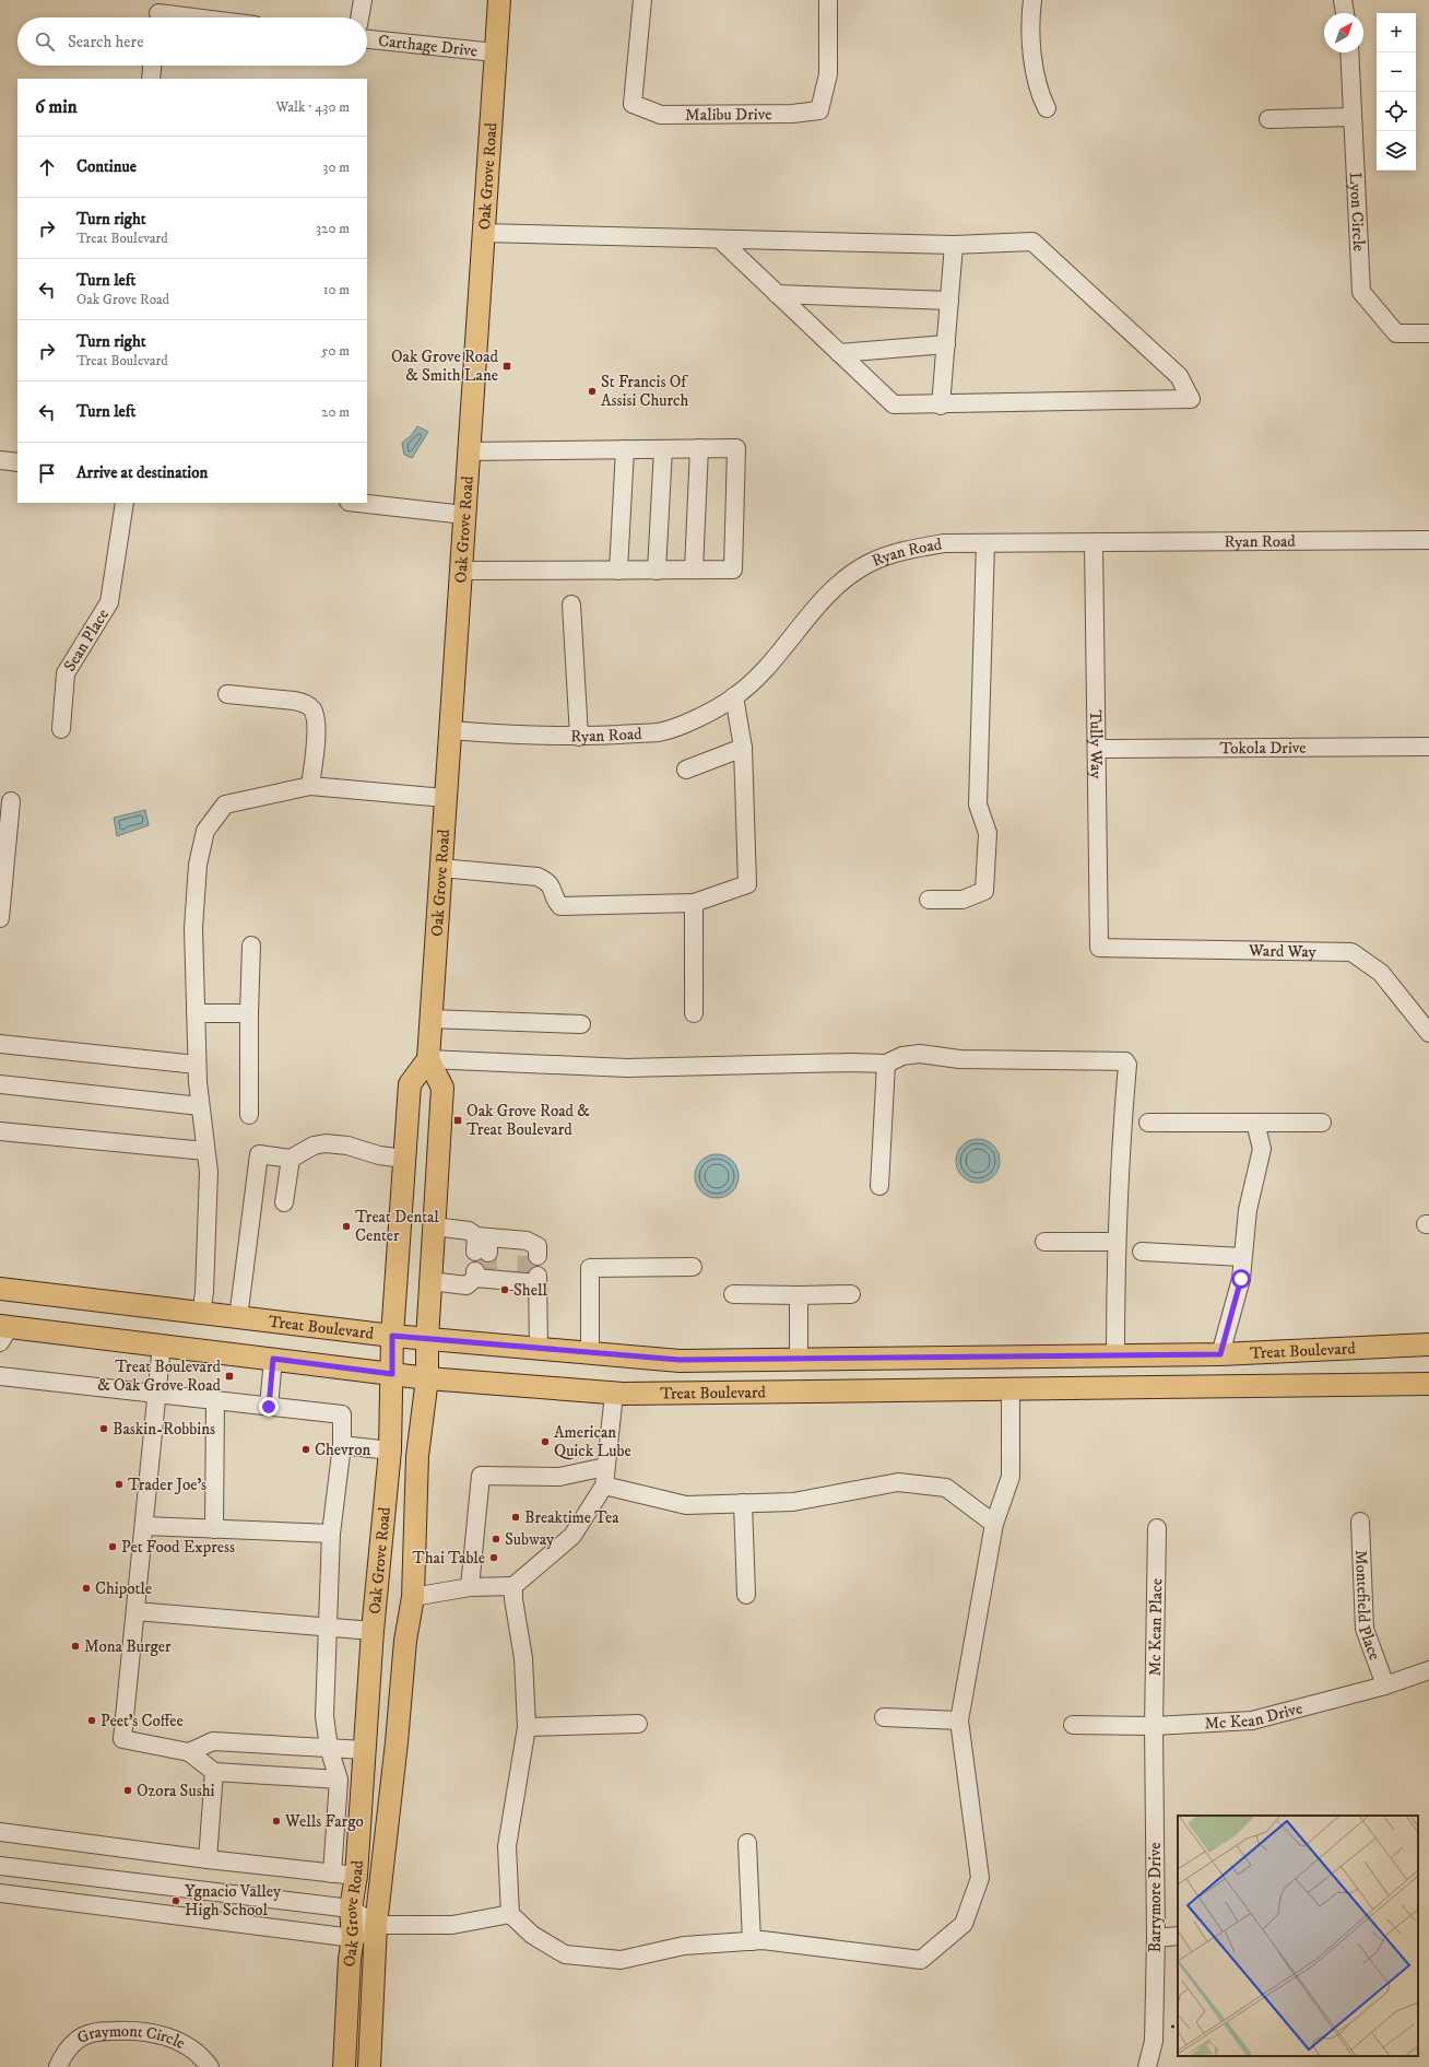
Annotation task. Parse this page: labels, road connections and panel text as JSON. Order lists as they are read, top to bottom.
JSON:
{
  "streets": {
    "main road": ["Oak Grove Road", "Treat Boulevard"],
    "street": [
      "Carthage Drive",
      "Malibu Drive",
      "Lyon Circle",
      "Ryan Road",
      "Sean Place",
      "Tully Way",
      "Tokola Drive",
      "Ward Way",
      "Montefield Place",
      "Mc Kean Place",
      "Mc Kean Drive",
      "Barrymore Drive",
      "Graymont Circle"
    ]
  },
  "crossings": [
    ["Carthage Drive", "Oak Grove Road"],
    ["Oak Grove Road", "Ryan Road"],
    ["Oak Grove Road", "Treat Boulevard"],
    ["Ryan Road", "Tully Way"],
    ["Tully Way", "Tokola Drive"],
    ["Tully Way", "Ward Way"],
    ["Montefield Place", "Mc Kean Drive"],
    ["Mc Kean Place", "Mc Kean Drive"],
    ["Mc Kean Place", "Barrymore Drive"],
    ["Mc Kean Drive", "Barrymore Drive"]
  ],
  "places": {
    "transit": ["Oak Grove Road & Smith Lane", "Oak Grove Road & Treat Boulevard", "Treat Boulevard & Oak Grove Road"],
    "other": [
      "St Francis Of Assisi Church",
      "Treat Dental Center",
      "Shell",
      "Baskin-Robbins",
      "American Quick Lube",
      "Chevron",
      "Trader Joe's",
      "Breaktime Tea",
      "Subway",
      "Pet Food Express",
      "Thai Table",
      "Chipotle",
      "Mona Burger",
      "Peet's Coffee",
      "Ozora Sushi",
      "Wells Fargo",
      "Ygnacio Valley High School"
    ]
  },
  "north": "top right",
  "page": {
    "map_buttons": ["+", "−"],
    "search": "Search here",
    "heading": ["6 min", "Walk · 430 m"],
    "list": [
      ["Continue", "30 m"],
      ["Turn right", "Treat Boulevard", "320 m"],
      ["Turn left", "Oak Grove Road", "10 m"],
      ["Turn right", "Treat Boulevard", "50 m"],
      ["Turn left", "20 m"],
      "Arrive at destination"
    ]
  }
}
